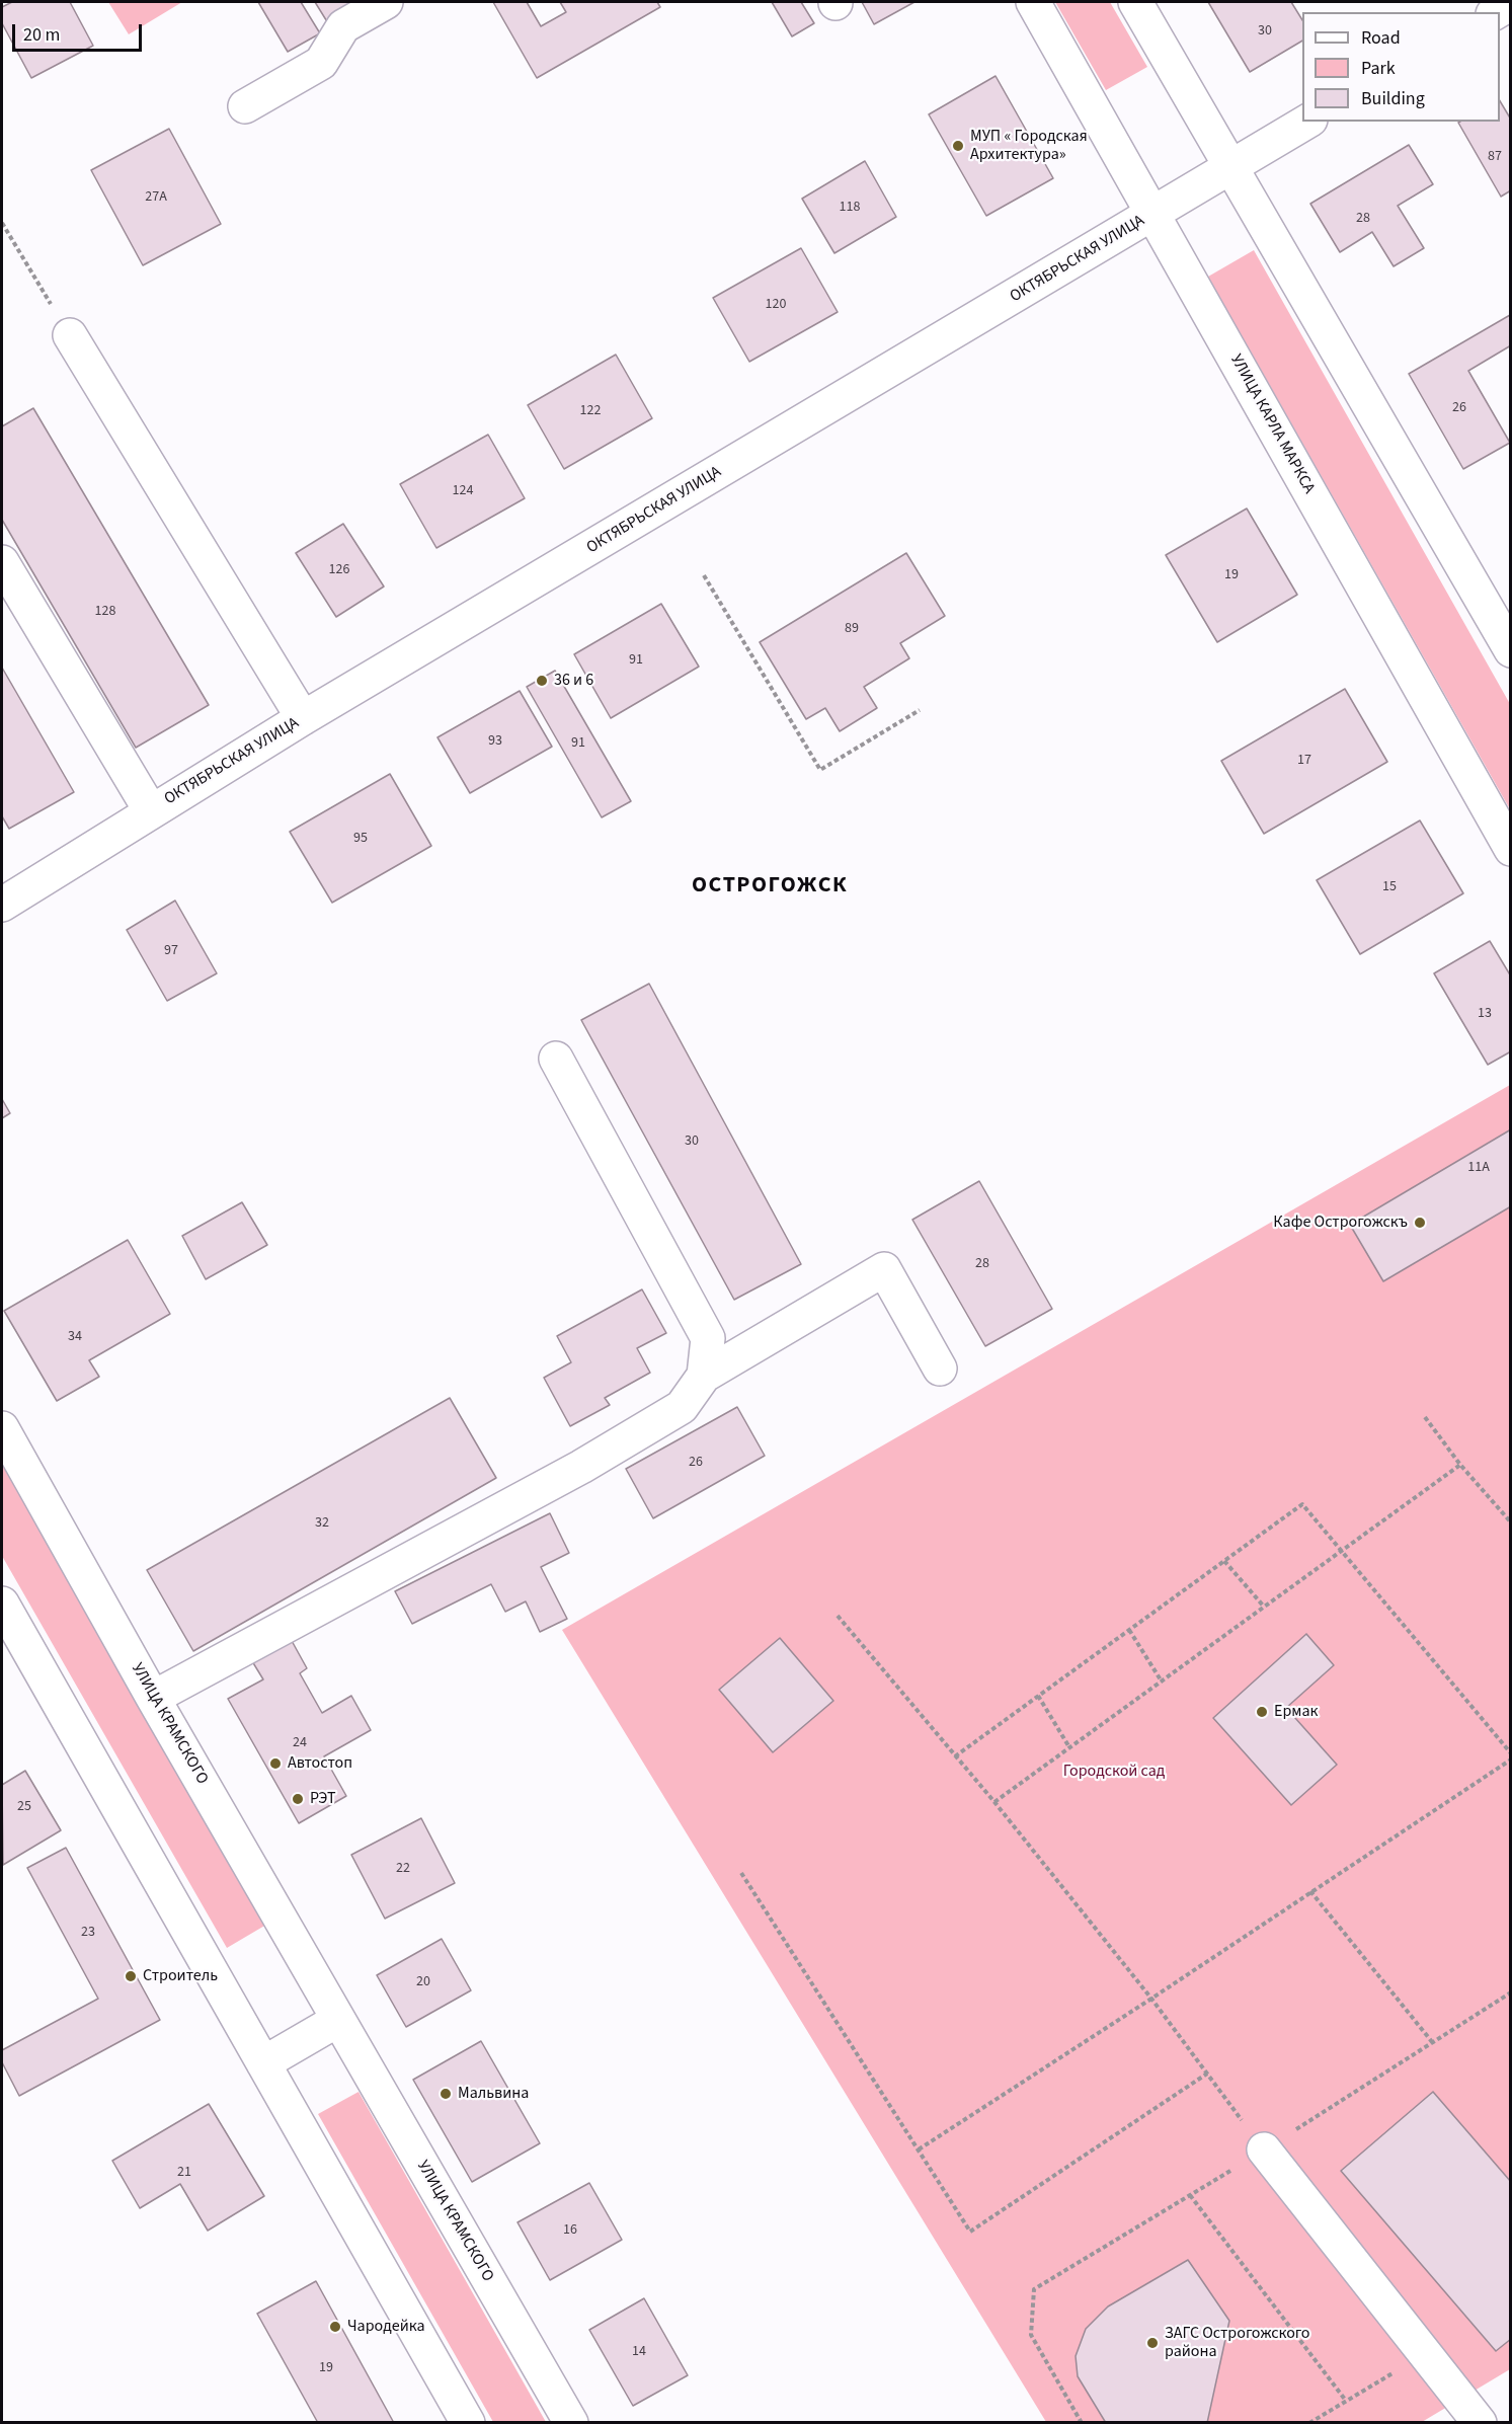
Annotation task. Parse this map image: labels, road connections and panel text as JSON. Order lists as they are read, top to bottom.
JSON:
{
  "streets": {
    "street": ["ОКТЯБРЬСКАЯ УЛИЦА", "УЛИЦА КАРЛА МАРКСА", "УЛИЦА КРАМСКОГО"]
  },
  "crossings": [
    ["ОКТЯБРЬСКАЯ УЛИЦА", "УЛИЦА КАРЛА МАРКСА"]
  ],
  "districts": ["ОСТРОГОЖСК"],
  "parks": ["Городской сад"],
  "places": [
    "МУП « Городская Архитектура»",
    "36 и 6",
    "Кафе Острогожскъ",
    "Ермак",
    "Автостоп",
    "РЭТ",
    "Строитель",
    "Мальвина",
    "Чародейка",
    "ЗАГС Острогожского района"
  ],
  "house_numbers": [
    "30",
    "87",
    "27А",
    "118",
    "28",
    "120",
    "26",
    "122",
    "124",
    "126",
    "19",
    "128",
    "89",
    "91",
    "93",
    "91",
    "17",
    "95",
    "15",
    "97",
    "13",
    "30",
    "11А",
    "28",
    "34",
    "26",
    "32",
    "24",
    "25",
    "22",
    "23",
    "20",
    "21",
    "16",
    "14",
    "19"
  ],
  "legend": ["Road", "Park", "Building"],
  "scale_bar": "20 m"
}
